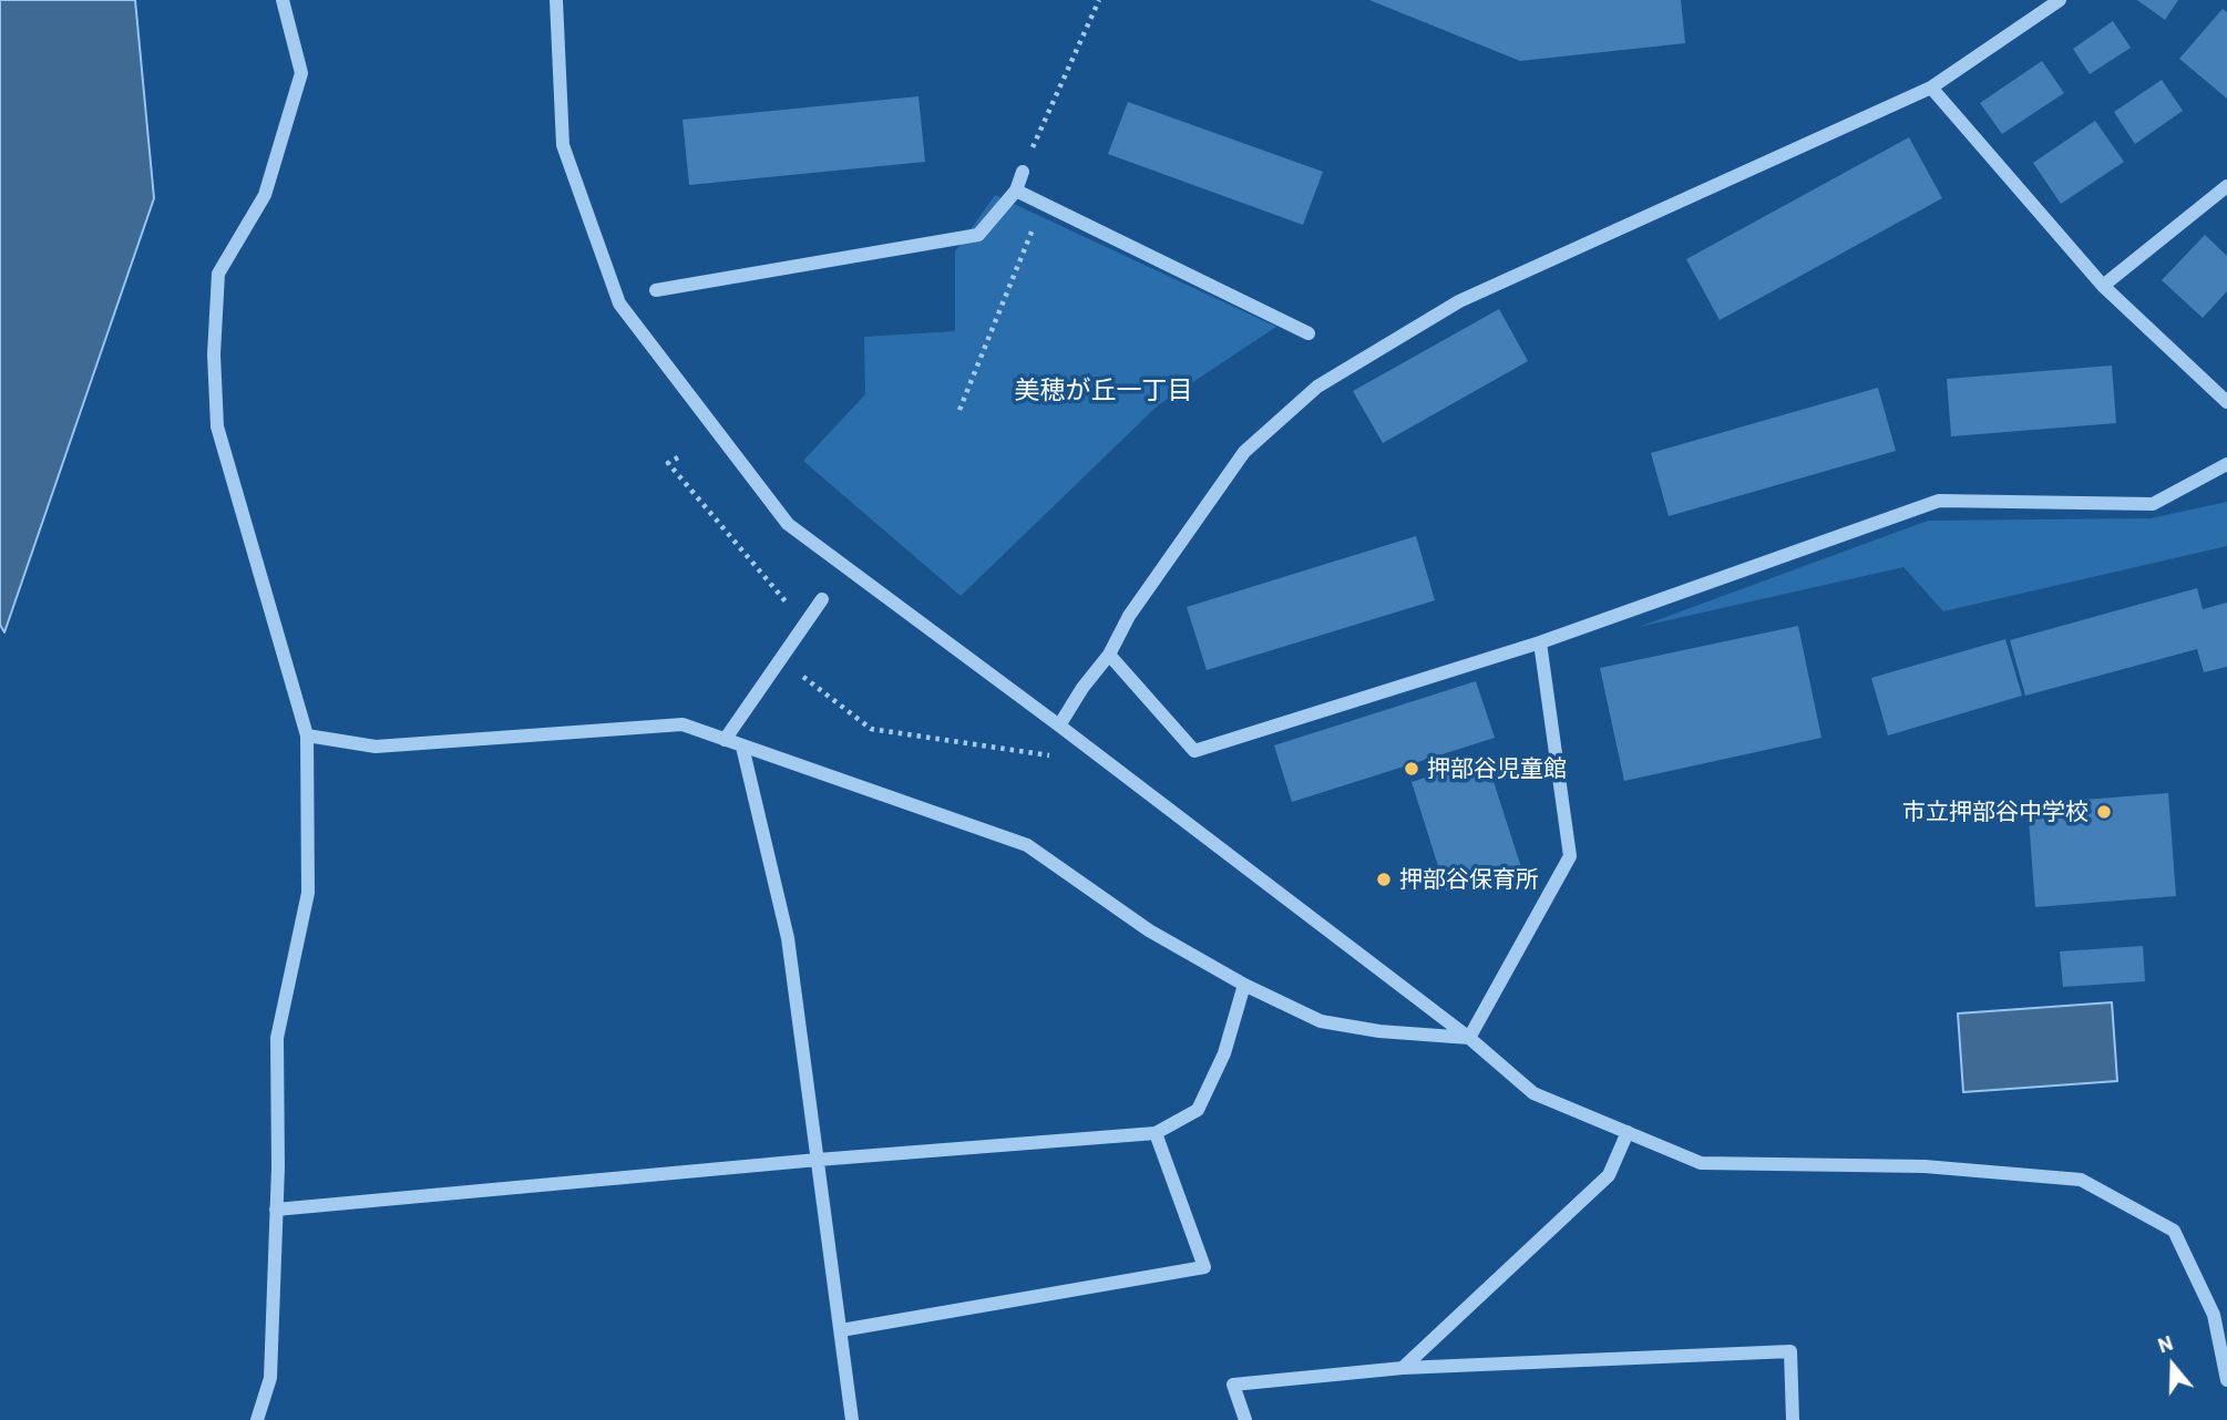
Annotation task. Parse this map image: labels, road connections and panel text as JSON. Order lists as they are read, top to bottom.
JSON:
{
  "districts": ["美穂が丘一丁目"],
  "places": ["押部谷児童館", "市立押部谷中学校", "押部谷保育所"],
  "north": "top"
}
